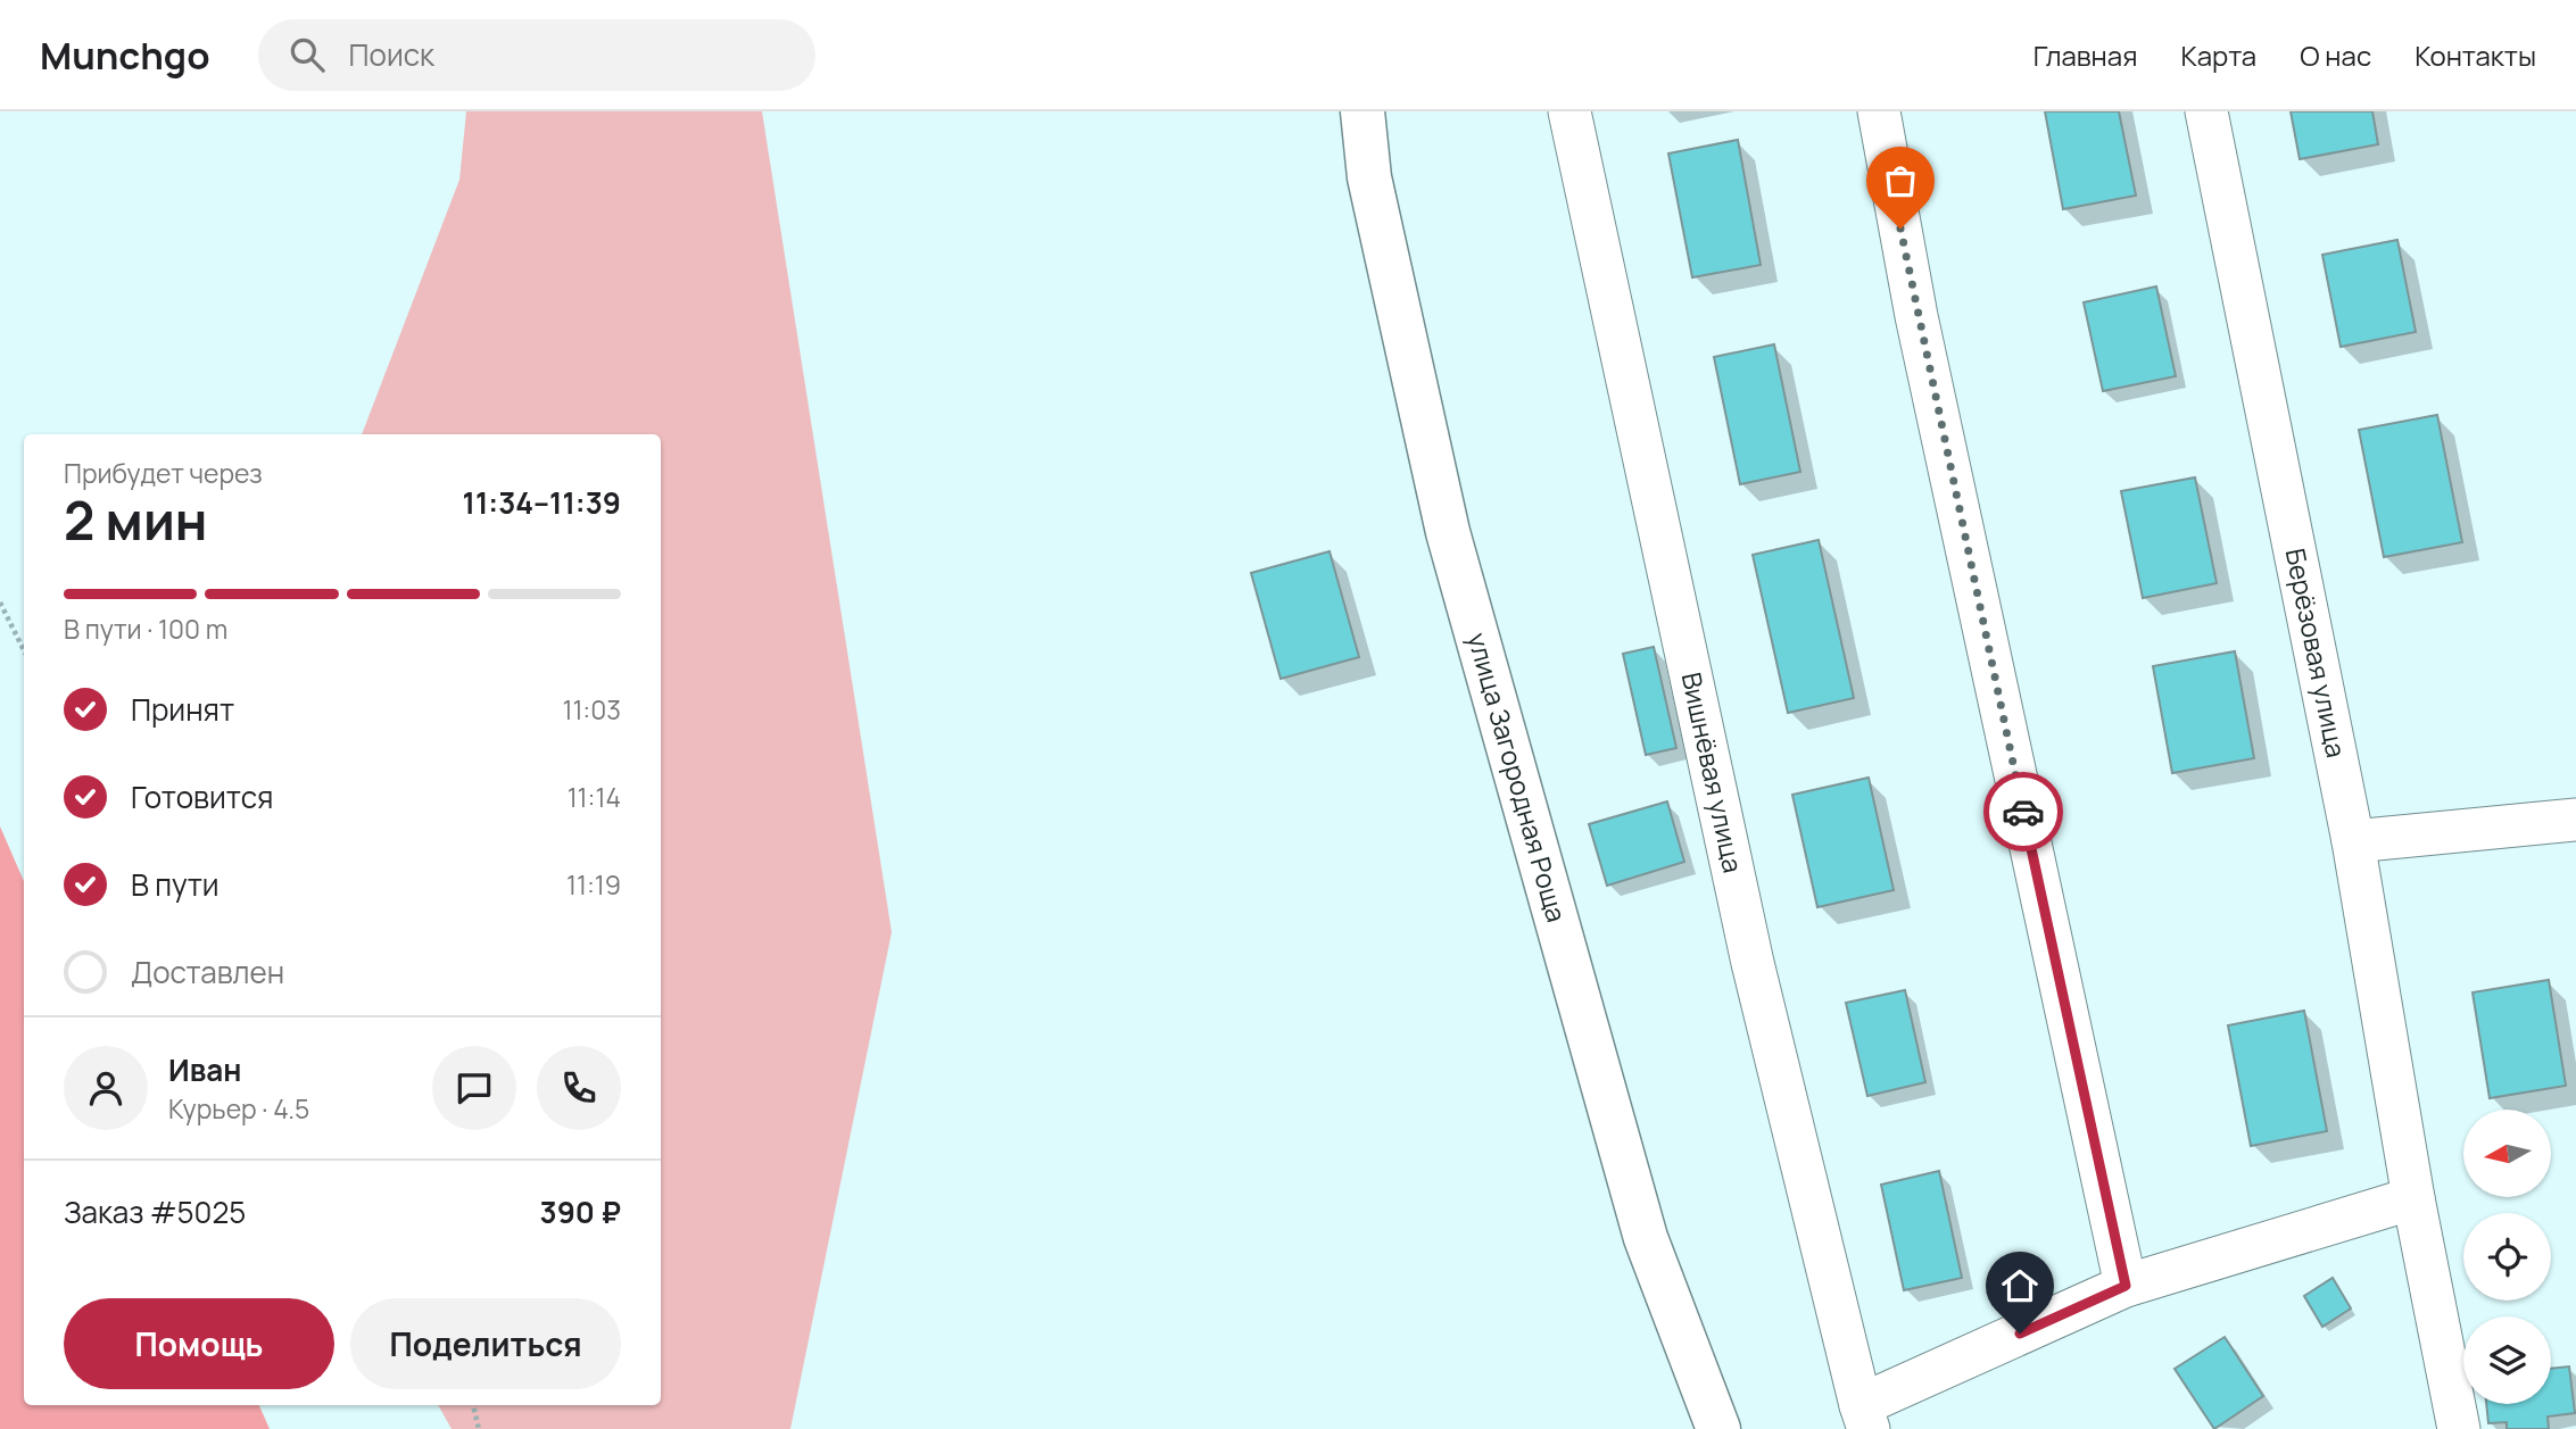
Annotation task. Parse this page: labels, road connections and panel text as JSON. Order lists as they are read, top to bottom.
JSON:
{
  "streets": {
    "street": ["Берёзовая улица", "Вишнёвая улица", "улица Загородная Роща"]
  },
  "north": "left",
  "page": {
    "header": "Munchgo",
    "search": "Поиск",
    "nav": [
      "Главная",
      "Карта",
      "О нас",
      "Контакты"
    ],
    "heading": ["2 мин", "Прибудет через", "11:34–11:39"],
    "panel": [
      "Иван",
      "Курьер · 4.5",
      "Заказ #5025",
      "390 ₽"
    ],
    "bar": "В пути · 100 m",
    "list": [
      ["Принят", "11:03"],
      ["Готовится", "11:14"],
      ["В пути", "11:19"],
      "Доставлен"
    ],
    "buttons": ["Помощь", "Поделиться"]
  }
}
